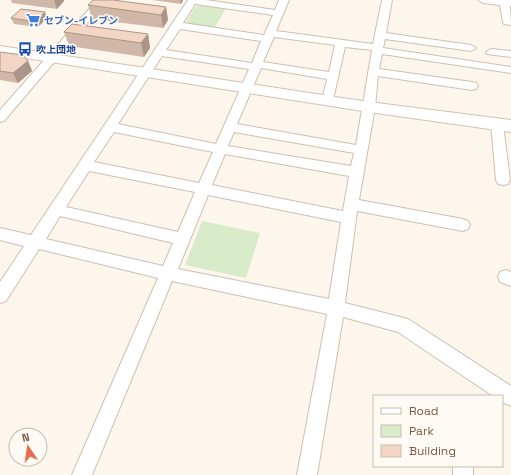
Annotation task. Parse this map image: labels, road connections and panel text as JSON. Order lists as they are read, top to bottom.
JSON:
{
  "places": {
    "supermarket": ["セブン-イレブン"],
    "bus stop": ["吹上団地"]
  },
  "legend": ["Road", "Park", "Building"],
  "north": "top"
}
